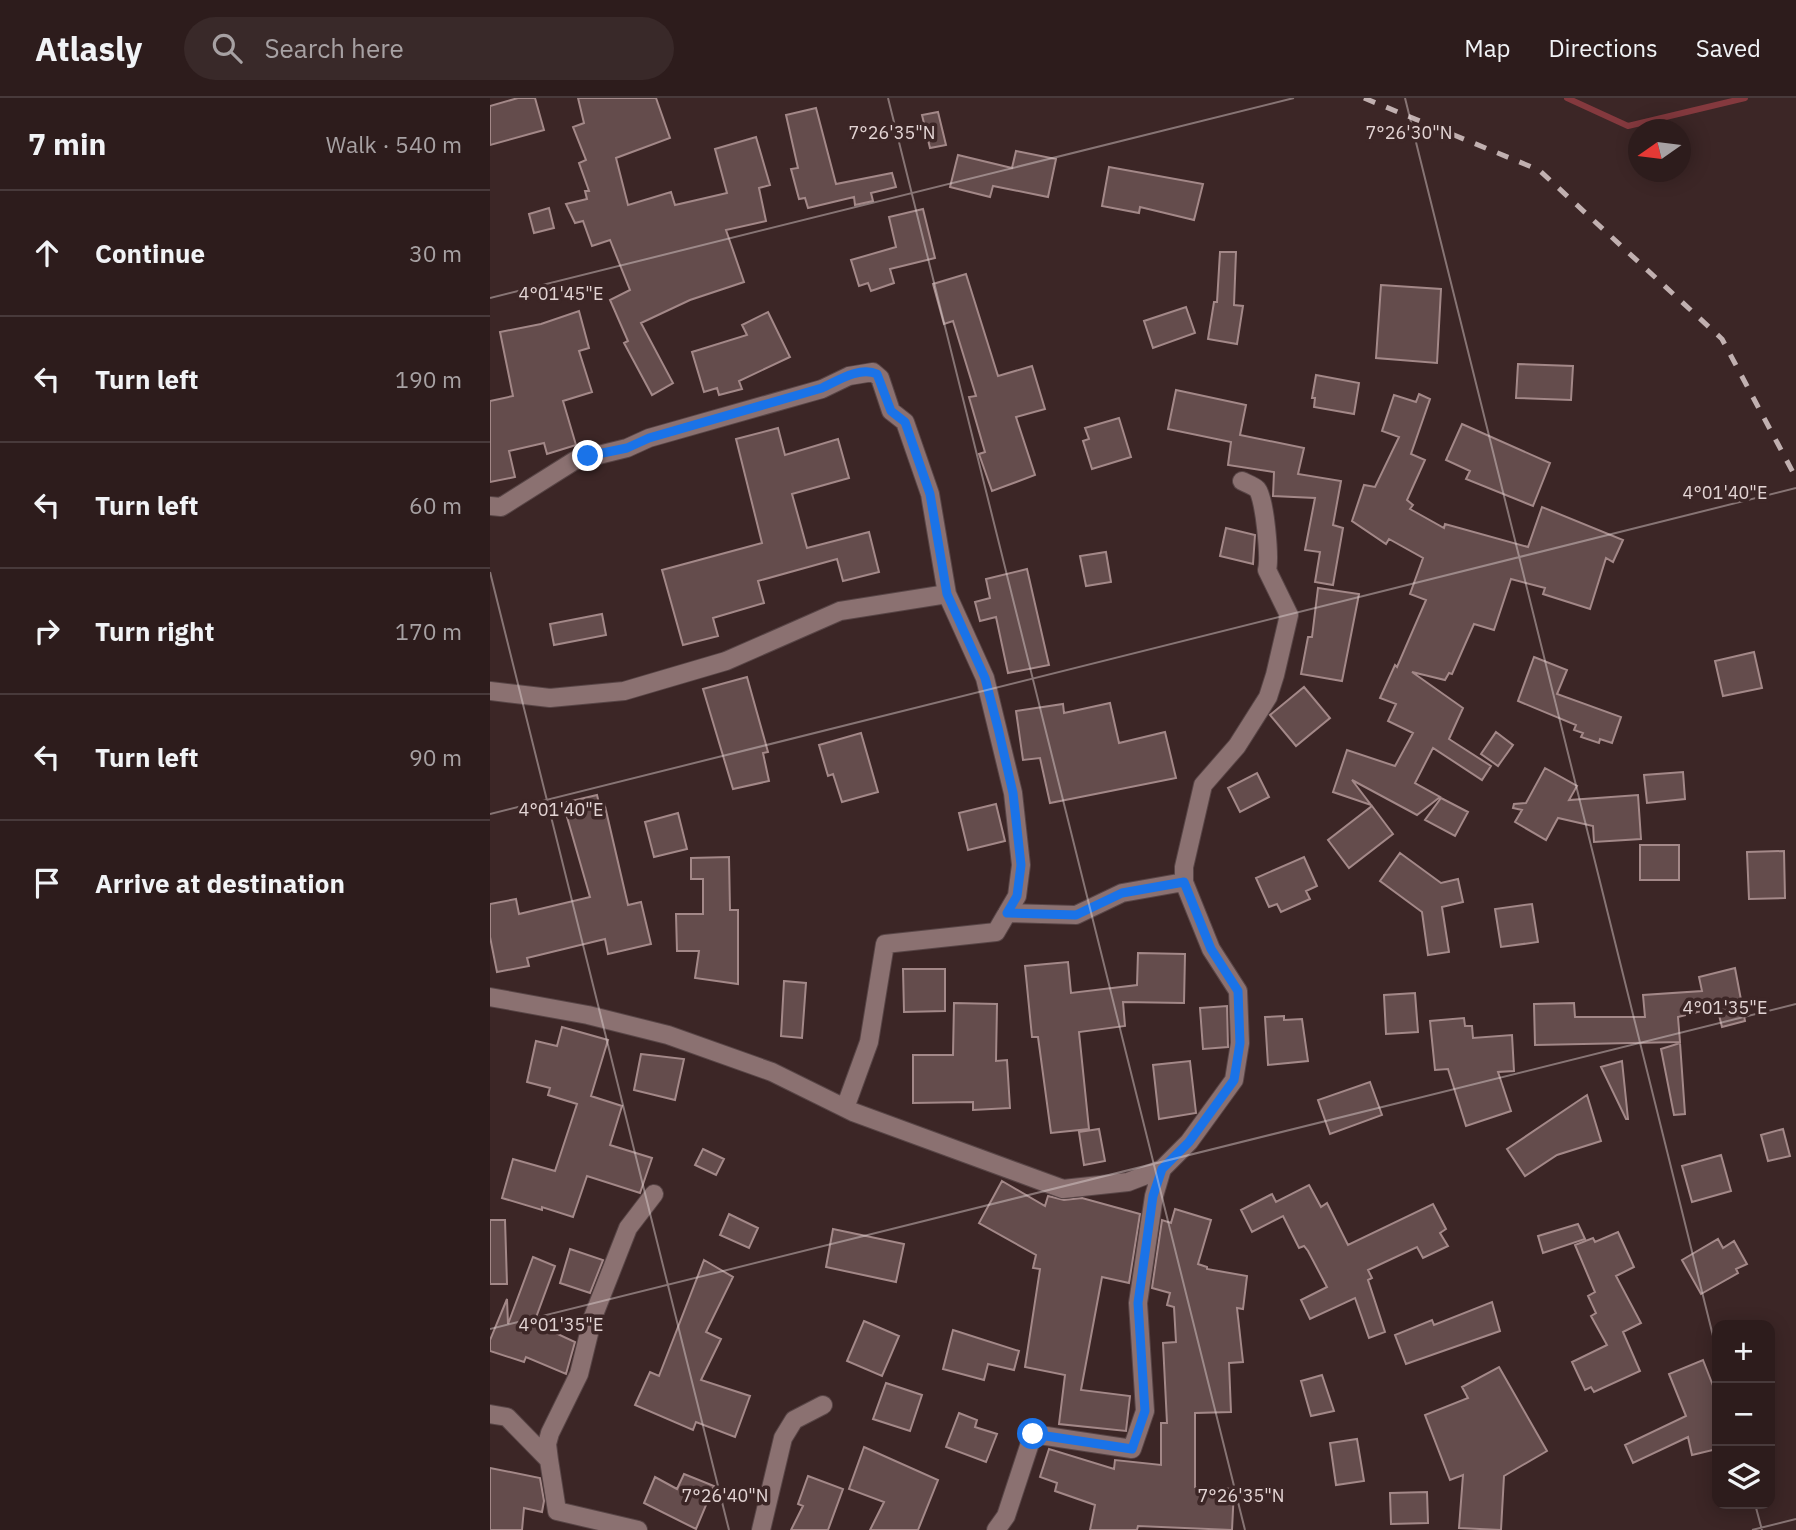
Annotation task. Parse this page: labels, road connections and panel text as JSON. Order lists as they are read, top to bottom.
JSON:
{
  "north": "left",
  "page": {
    "header": "Atlasly",
    "search": "Search here",
    "nav": ["Map", "Directions", "Saved"],
    "heading": ["7 min", "Walk · 540 m"],
    "list": [
      ["Continue", "30 m"],
      ["Turn left", "190 m"],
      ["Turn left", "60 m"],
      ["Turn right", "170 m"],
      ["Turn left", "90 m"],
      "Arrive at destination"
    ],
    "map_buttons": ["+", "−"]
  },
  "coordinates": [
    "7°26'35\"N",
    "7°26'30\"N",
    "4°01'45\"E",
    "4°01'40\"E",
    "4°01'35\"E",
    "7°26'40\"N"
  ]
}
